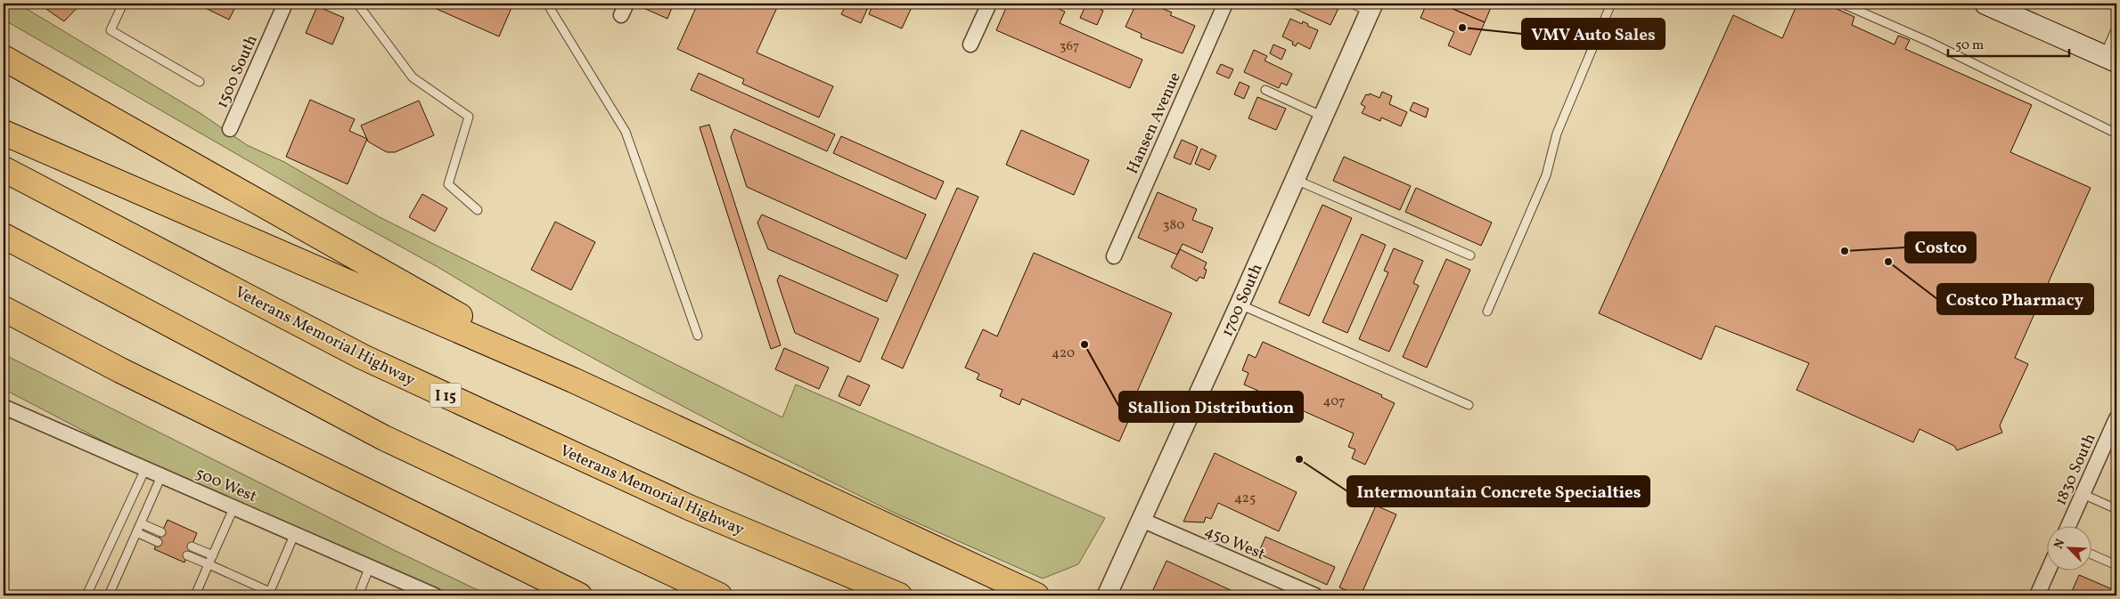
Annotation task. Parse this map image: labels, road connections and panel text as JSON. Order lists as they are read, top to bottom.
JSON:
{
  "streets": {
    "highway": ["Veterans Memorial Highway", "I 15"],
    "street": [
      "1500 South",
      "Hansen Avenue",
      "1700 South",
      "1830 South",
      "500 West",
      "450 West"
    ]
  },
  "crossings": [
    ["1700 South", "450 West"]
  ],
  "places": [
    "VMV Auto Sales",
    "Costco",
    "Costco Pharmacy",
    "Stallion Distribution",
    "Intermountain Concrete Specialties"
  ],
  "house_numbers": [
    "367",
    "380",
    "420",
    "407",
    "425"
  ],
  "scale_bar": "50 m",
  "north": "top left"
}
